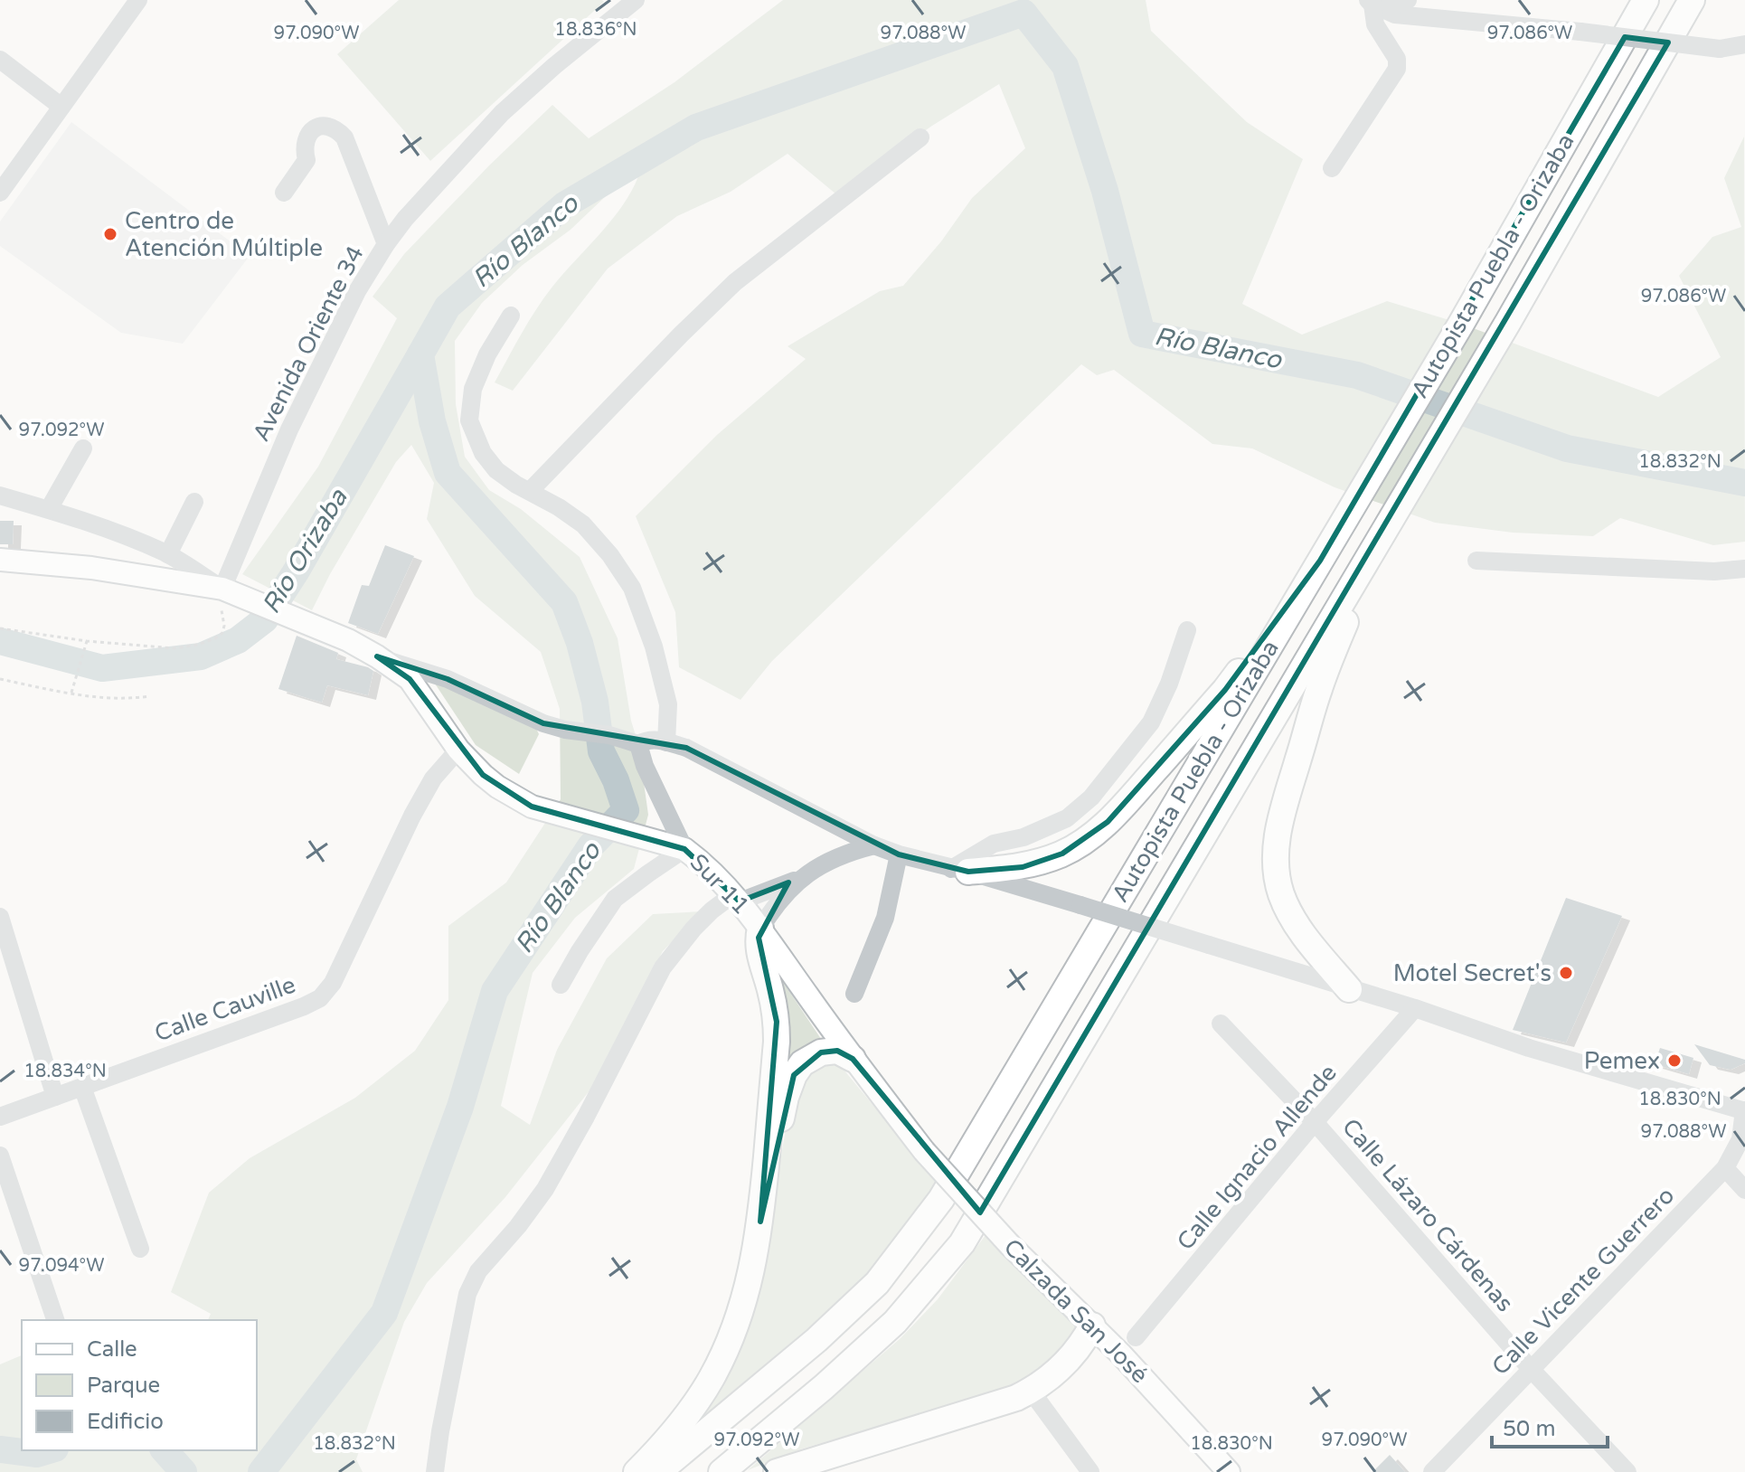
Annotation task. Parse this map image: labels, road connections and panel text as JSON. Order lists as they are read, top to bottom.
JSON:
{
  "streets": {
    "highway": ["Autopista Puebla - Orizaba"],
    "main road": ["Sur 11", "Calzada San José"],
    "street": [
      "Avenida Oriente 34",
      "Calle Cauville",
      "Calle Ignacio Allende",
      "Calle Lázaro Cárdenas",
      "Calle Vicente Guerrero"
    ]
  },
  "crossings": [
    ["Avenida Oriente 34", "Sur 11"],
    ["Sur 11", "Calle Cauville"],
    ["Sur 11", "Calzada San José"],
    ["Calle Ignacio Allende", "Calle Lázaro Cárdenas"],
    ["Calle Lázaro Cárdenas", "Calle Vicente Guerrero"]
  ],
  "water": ["Río Blanco", "Río Orizaba"],
  "places": ["Centro de Atención Múltiple", "Motel Secret's", "Pemex"],
  "legend": ["Calle", "Parque", "Edificio"],
  "scale_bar": "50 m",
  "coordinates": [
    "18.836°N",
    "97.090°W",
    "97.088°W",
    "97.086°W",
    "97.092°W",
    "18.832°N",
    "18.834°N",
    "18.830°N",
    "97.094°W"
  ]
}
